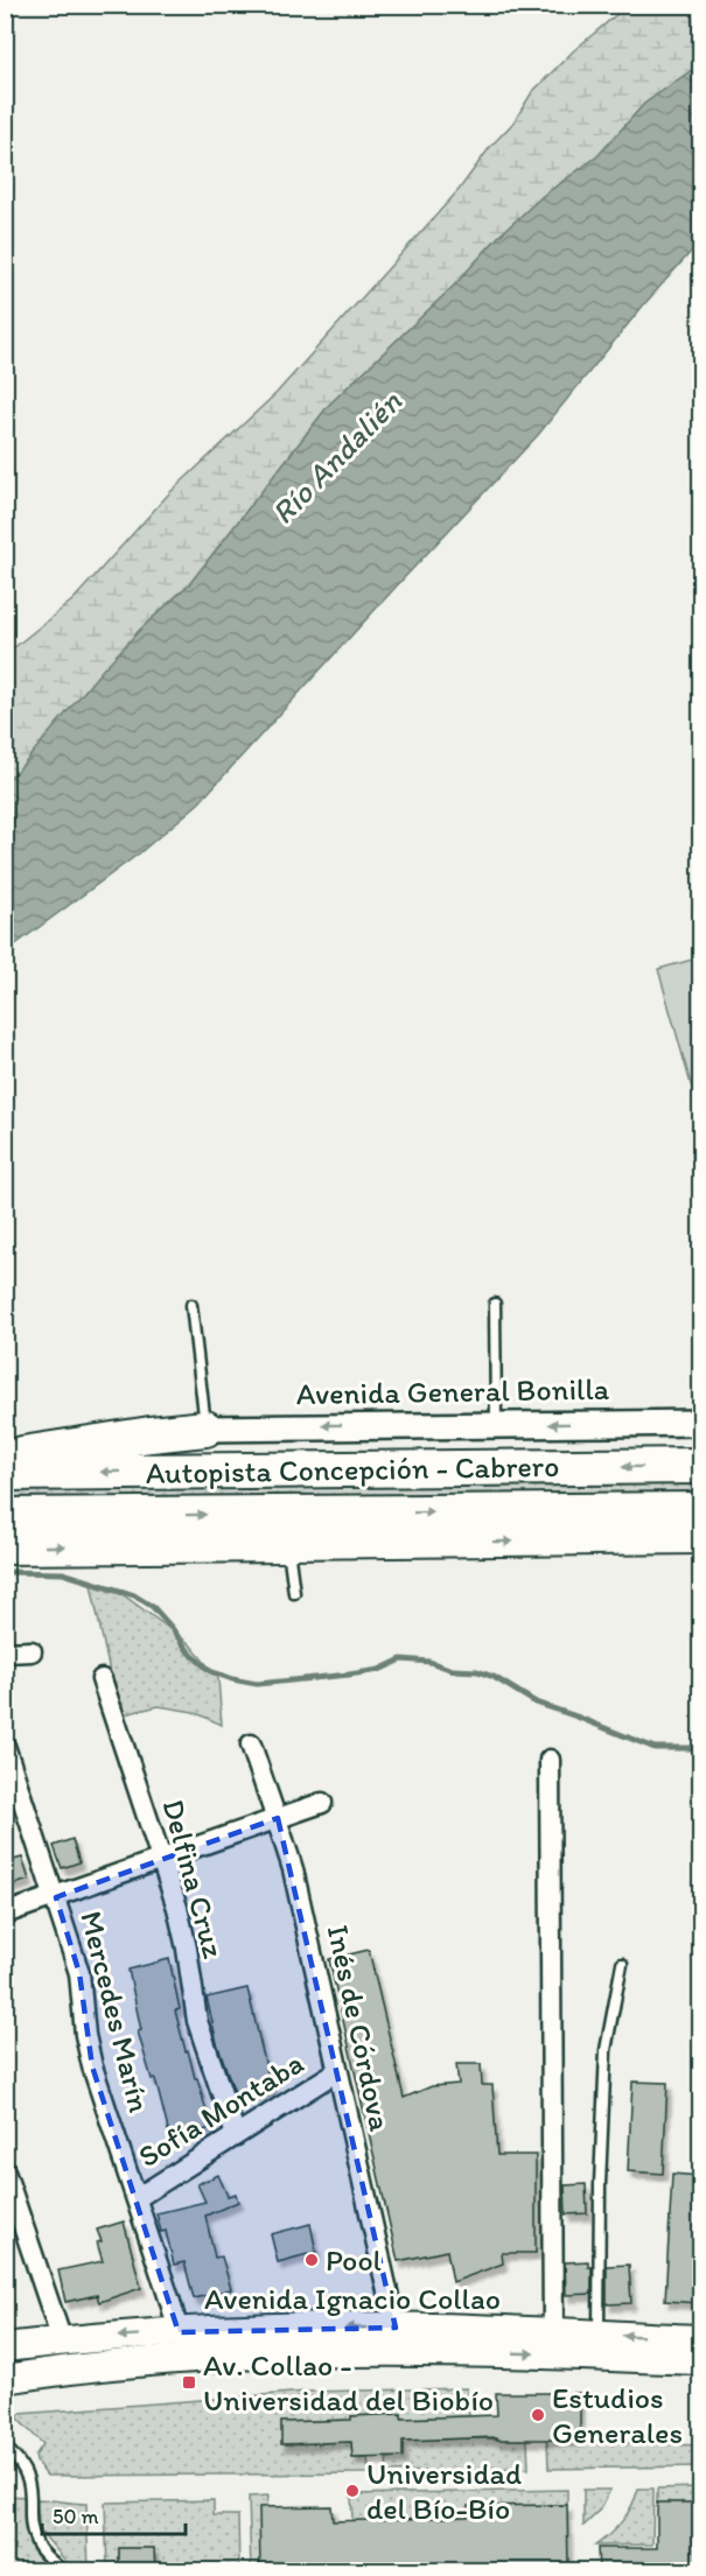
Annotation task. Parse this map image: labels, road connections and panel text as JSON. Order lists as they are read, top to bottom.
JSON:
{
  "streets": {
    "highway": ["Autopista Concepción - Cabrero"],
    "main road": ["Avenida Ignacio Collao"],
    "street": [
      "Avenida General Bonilla",
      "Delfina Cruz",
      "Mercedes Marín",
      "Inés de Córdova",
      "Sofía Montaba"
    ]
  },
  "crossings": [
    ["Delfina Cruz", "Sofía Montaba"],
    ["Mercedes Marín", "Sofía Montaba"],
    ["Mercedes Marín", "Avenida Ignacio Collao"],
    ["Inés de Córdova", "Sofía Montaba"],
    ["Inés de Córdova", "Avenida Ignacio Collao"]
  ],
  "one_way": ["Avenida General Bonilla"],
  "water": ["Río Andalién"],
  "places": {
    "other": ["Pool", "Estudios Generales", "Universidad del Bío-Bío"],
    "transit": ["Av. Collao - Universidad del Biobío"]
  },
  "scale_bar": "50 m"
}
